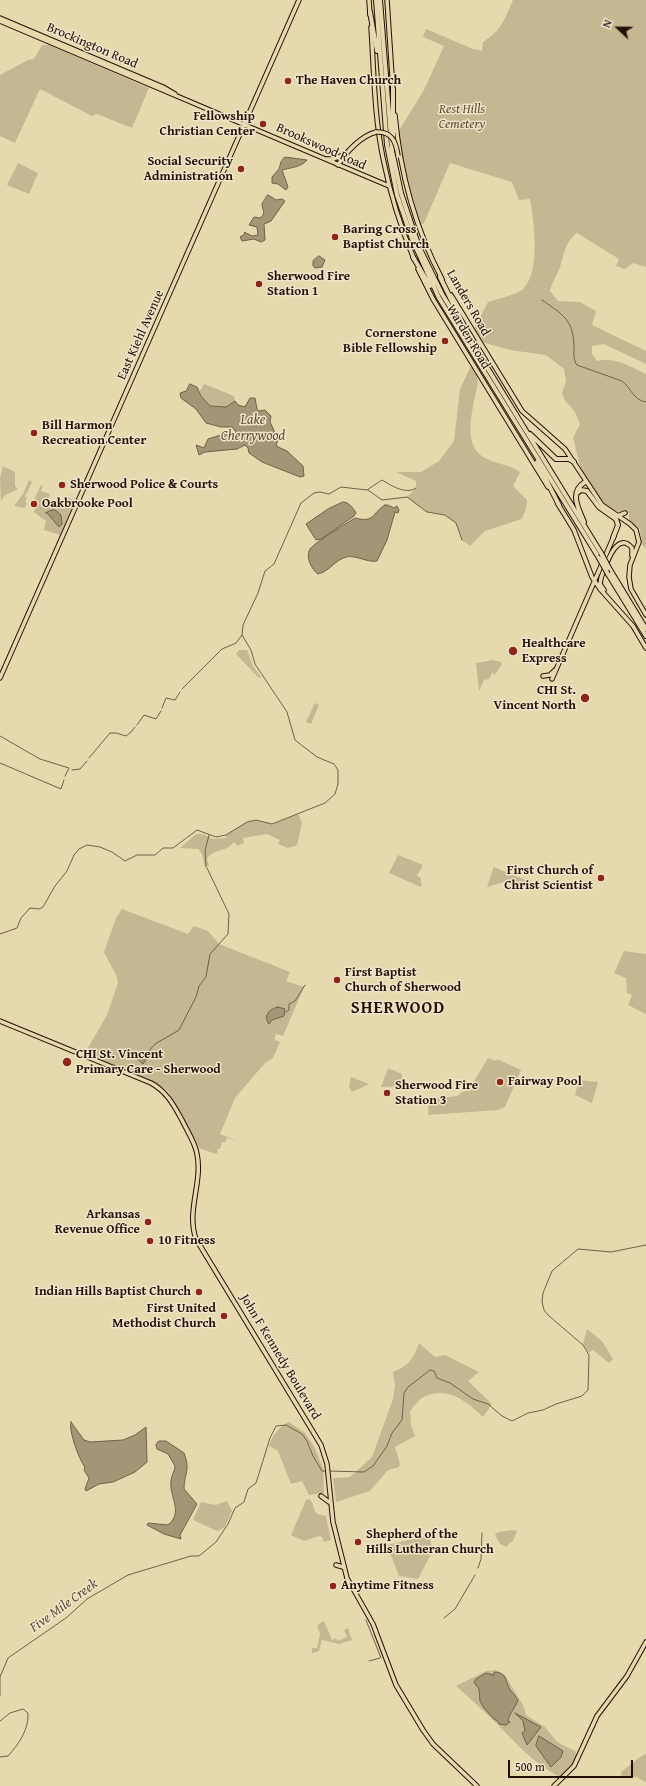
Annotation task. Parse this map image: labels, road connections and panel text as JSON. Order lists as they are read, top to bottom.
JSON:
{
  "streets": {
    "main road": [
      "Brockington Road",
      "Brookswood Road",
      "Landers Road",
      "East Kiehl Avenue",
      "Warden Road",
      "John F Kennedy Boulevard"
    ]
  },
  "crossings": [
    ["Brockington Road", "Brookswood Road"],
    ["Brockington Road", "East Kiehl Avenue"],
    ["Brookswood Road", "East Kiehl Avenue"],
    ["Brookswood Road", "Warden Road"]
  ],
  "districts": ["SHERWOOD"],
  "water": ["Lake Cherrywood", "Five Mile Creek"],
  "parks": ["Rest Hills Cemetery"],
  "places": [
    "The Haven Church",
    "Fellowship Christian Center",
    "Social Security Administration",
    "Baring Cross Baptist Church",
    "Sherwood Fire Station 1",
    "Cornerstone Bible Fellowship",
    "Bill Harmon Recreation Center",
    "Sherwood Police & Courts",
    "Oakbrooke Pool",
    "Healthcare Express",
    "CHI St. Vincent North",
    "First Church of Christ Scientist",
    "First Baptist Church of Sherwood",
    "CHI St. Vincent Primary Care - Sherwood",
    "Fairway Pool",
    "Sherwood Fire Station 3",
    "Arkansas Revenue Office",
    "10 Fitness",
    "Indian Hills Baptist Church",
    "First United Methodist Church",
    "Shepherd of the Hills Lutheran Church",
    "Anytime Fitness"
  ],
  "scale_bar": "500 m",
  "north": "left"
}
